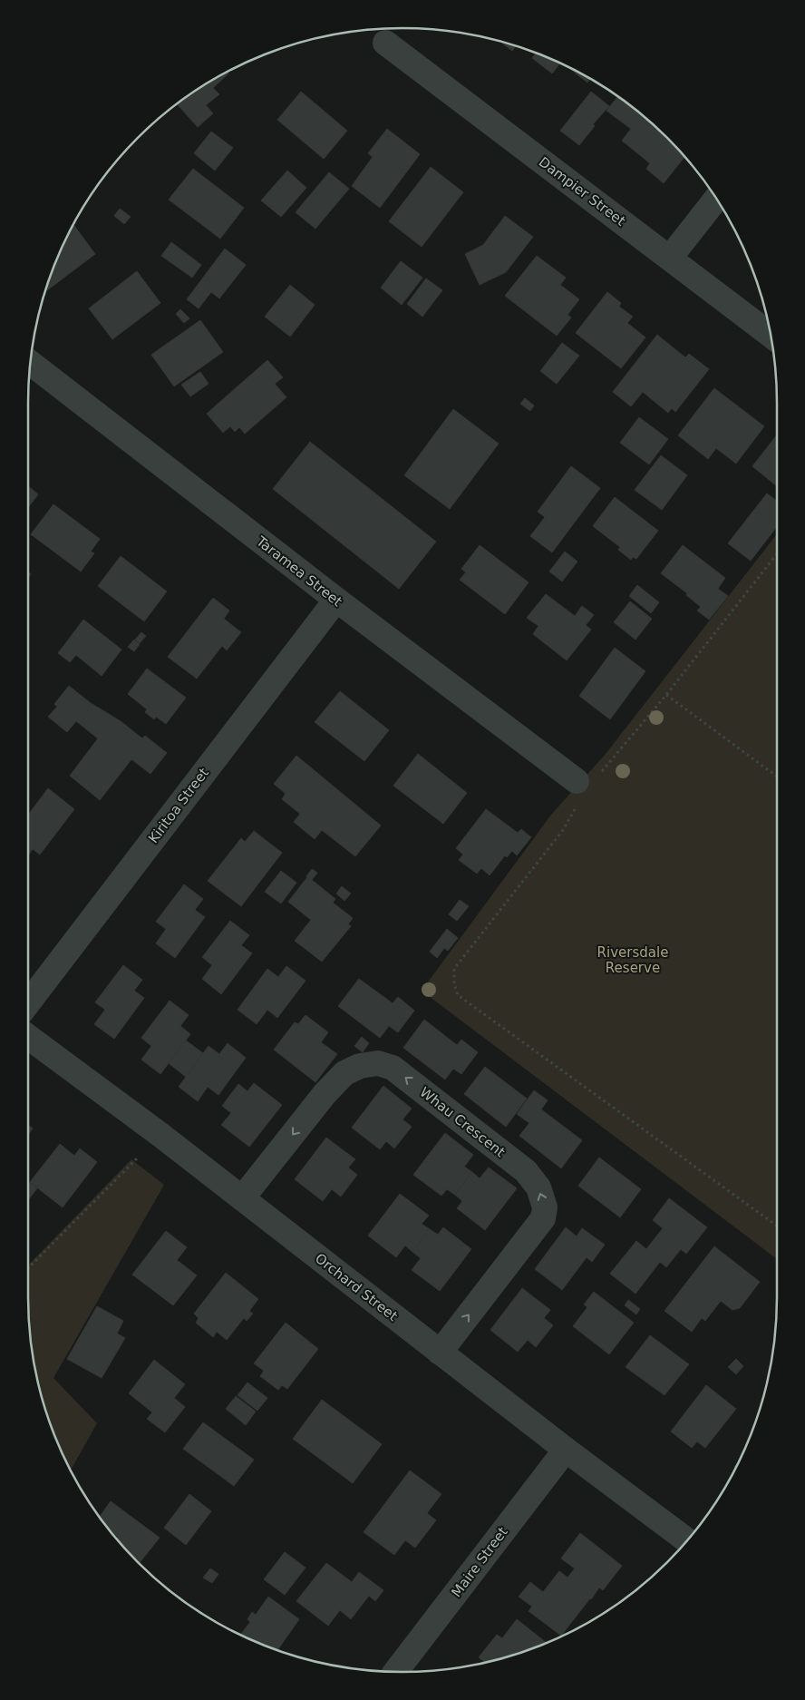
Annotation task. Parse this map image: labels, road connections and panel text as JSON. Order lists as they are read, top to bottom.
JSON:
{
  "streets": {
    "street": [
      "Dampier Street",
      "Taramea Street",
      "Kiritoa Street",
      "Whau Crescent",
      "Orchard Street",
      "Maire Street"
    ]
  },
  "crossings": [
    ["Taramea Street", "Kiritoa Street"],
    ["Whau Crescent", "Orchard Street"],
    ["Orchard Street", "Maire Street"]
  ],
  "parks": ["Riversdale Reserve"]
}
